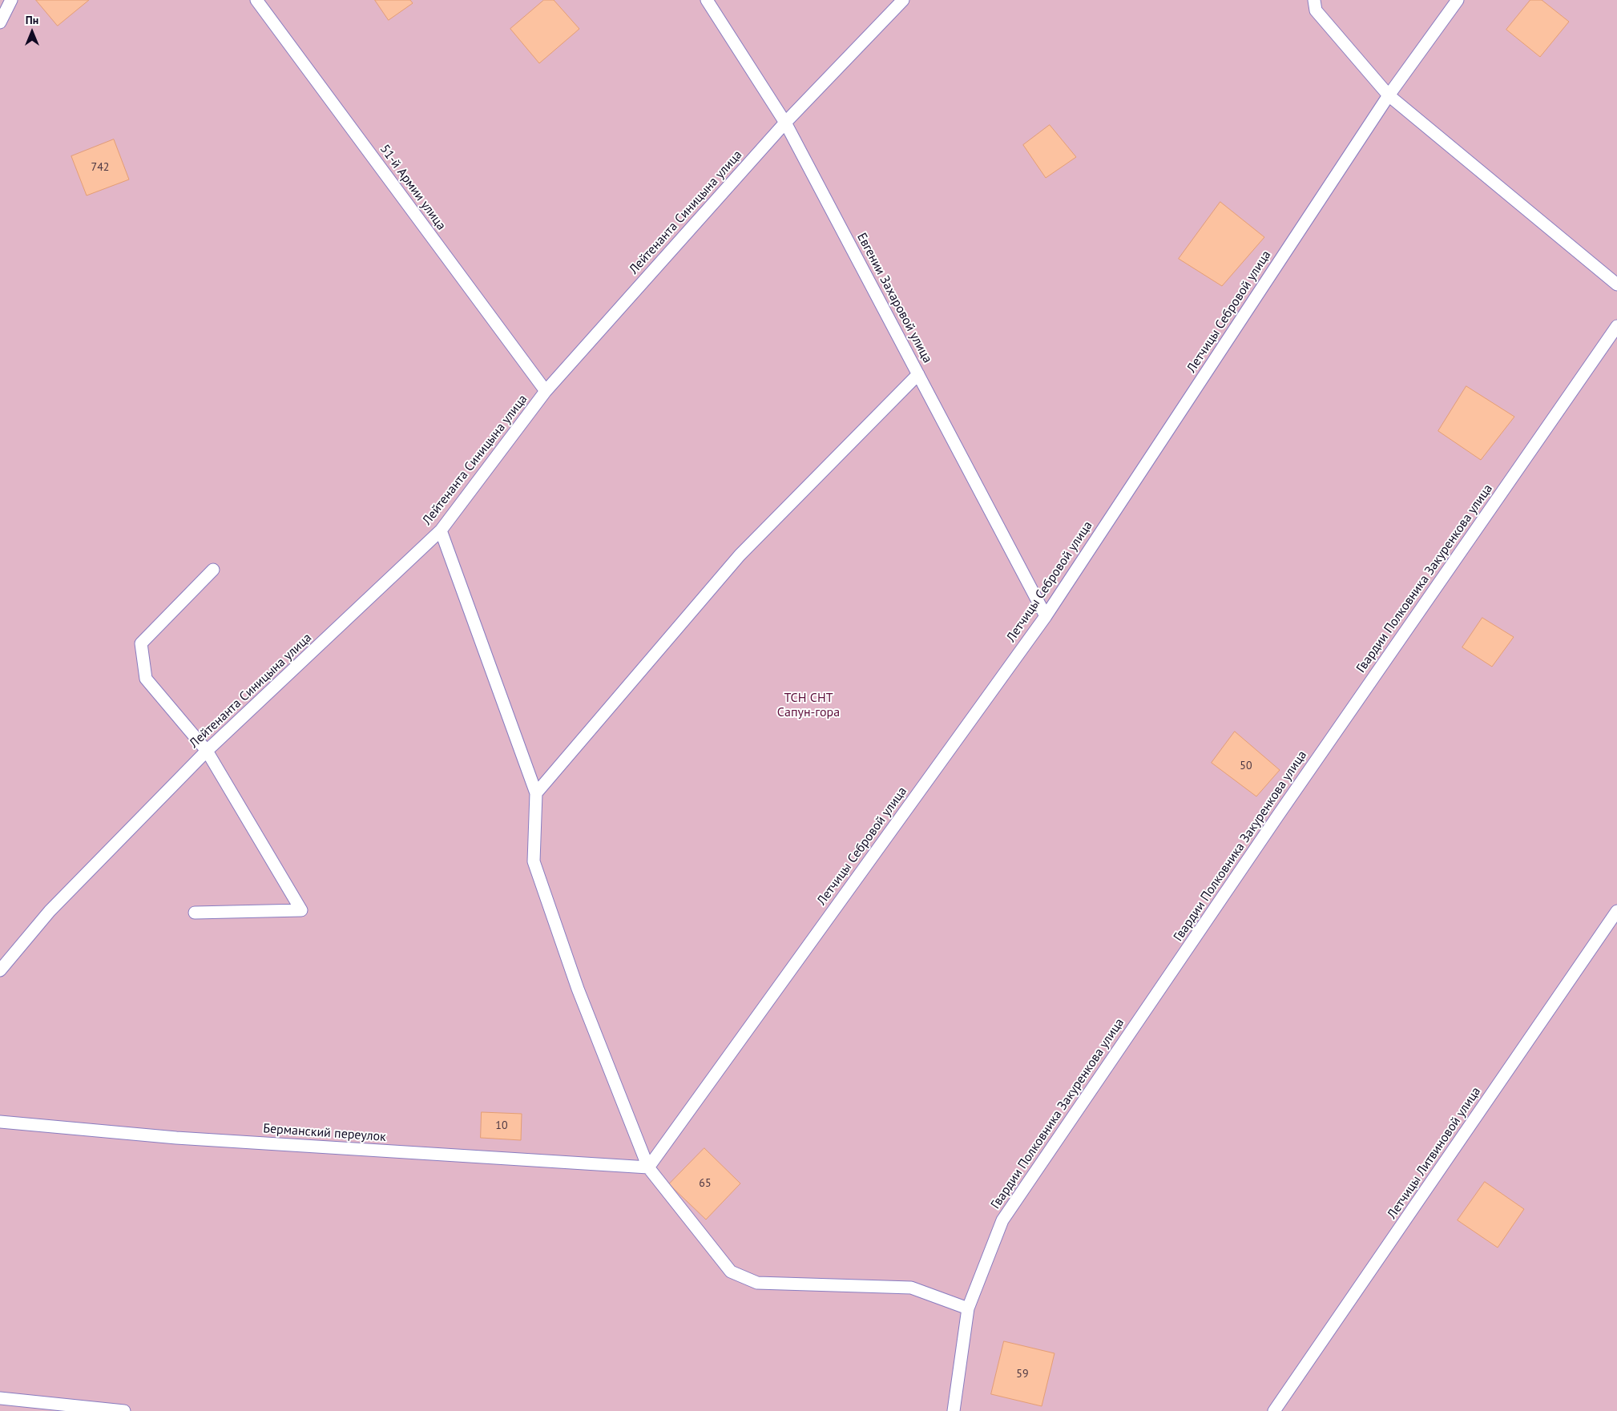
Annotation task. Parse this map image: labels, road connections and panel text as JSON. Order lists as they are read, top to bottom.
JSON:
{
  "streets": {
    "lane": [
      "51-й Армии улица",
      "Лейтенанта Синицына улица",
      "Евгении Захаровой улица",
      "Летчицы Себровой улица",
      "Гвардии Полковника Закуренкова улица",
      "Берманский переулок",
      "Летчицы Литвиновой улица"
    ]
  },
  "crossings": [
    ["51-й Армии улица", "Лейтенанта Синицына улица"],
    ["Лейтенанта Синицына улица", "Евгении Захаровой улица"],
    ["Евгении Захаровой улица", "Летчицы Себровой улица"],
    ["Летчицы Себровой улица", "Берманский переулок"]
  ],
  "parks": ["ТСН СНТ Сапун-гора"],
  "house_numbers": [
    "742",
    "50",
    "10",
    "65",
    "59"
  ],
  "north": "top"
}
